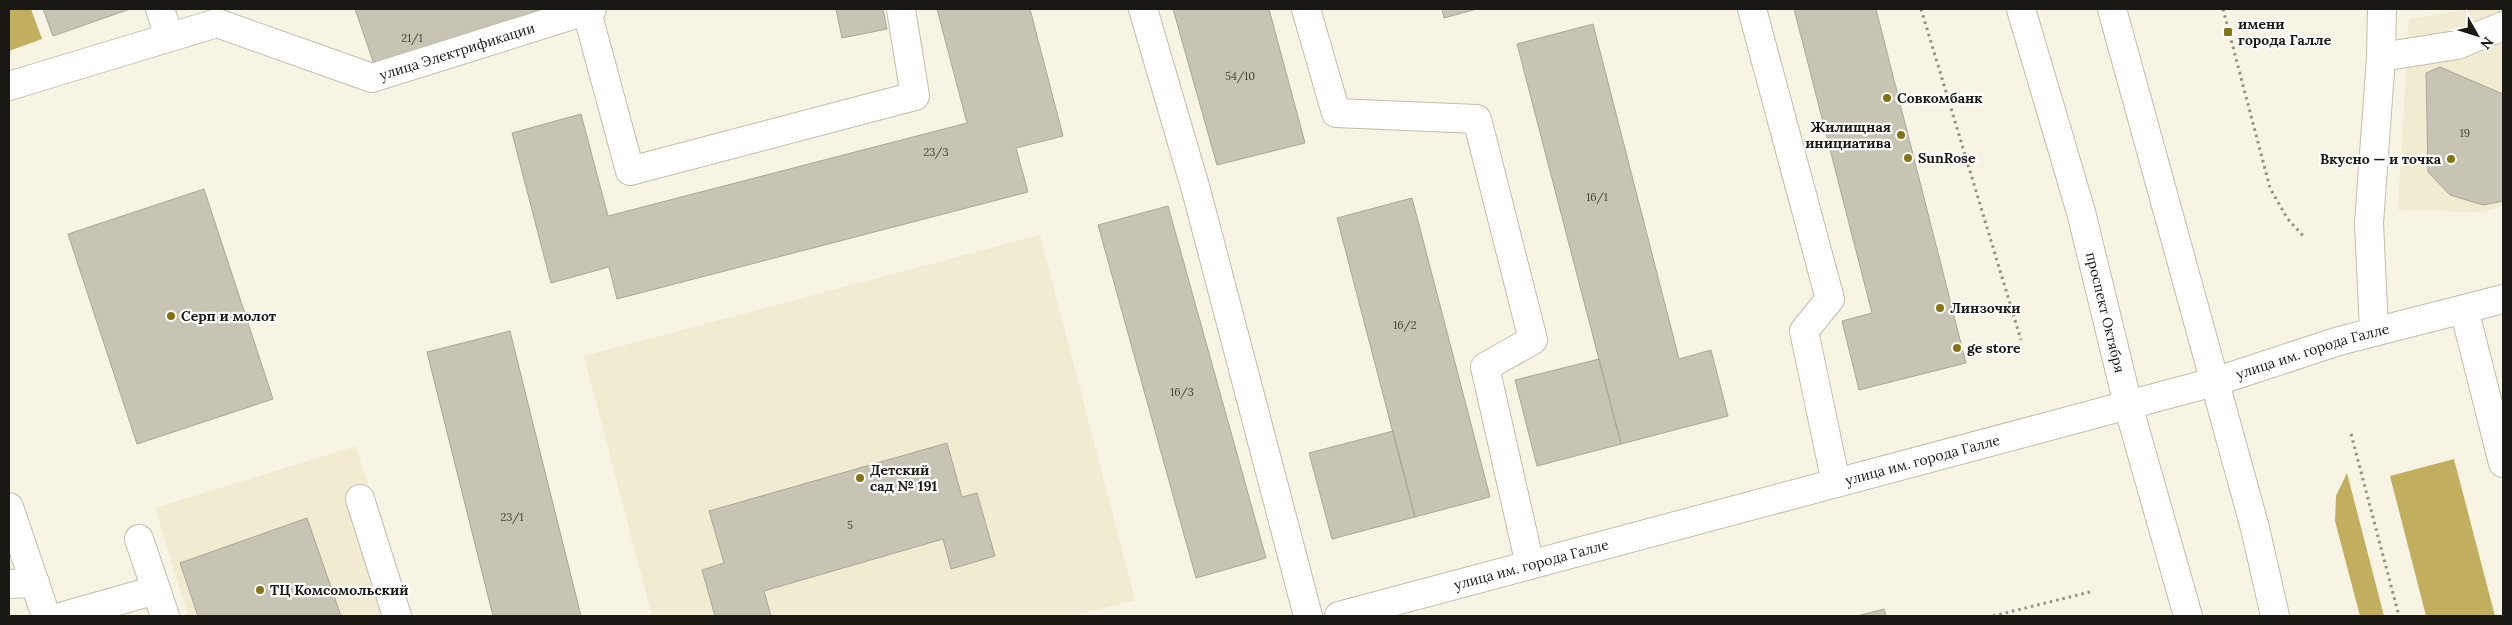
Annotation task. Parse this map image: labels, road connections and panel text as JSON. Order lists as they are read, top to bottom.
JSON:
{
  "streets": {
    "main road": ["улица Электрификации", "проспект Октября", "улица им. города Галле"]
  },
  "crossings": [
    ["проспект Октября", "улица им. города Галле"]
  ],
  "places": {
    "transit": ["имени города Галле"],
    "other": [
      "Совкомбанк",
      "Жилищная инициатива",
      "SunRose",
      "Вкусно — и точка",
      "Линзочки",
      "Серп и молот",
      "ge store",
      "Детский сад № 191",
      "ТЦ Комсомольский"
    ]
  },
  "house_numbers": [
    "21/1",
    "54/10",
    "19",
    "23/3",
    "16/1",
    "16/2",
    "16/3",
    "23/1",
    "5"
  ],
  "north": "bottom right"
}
